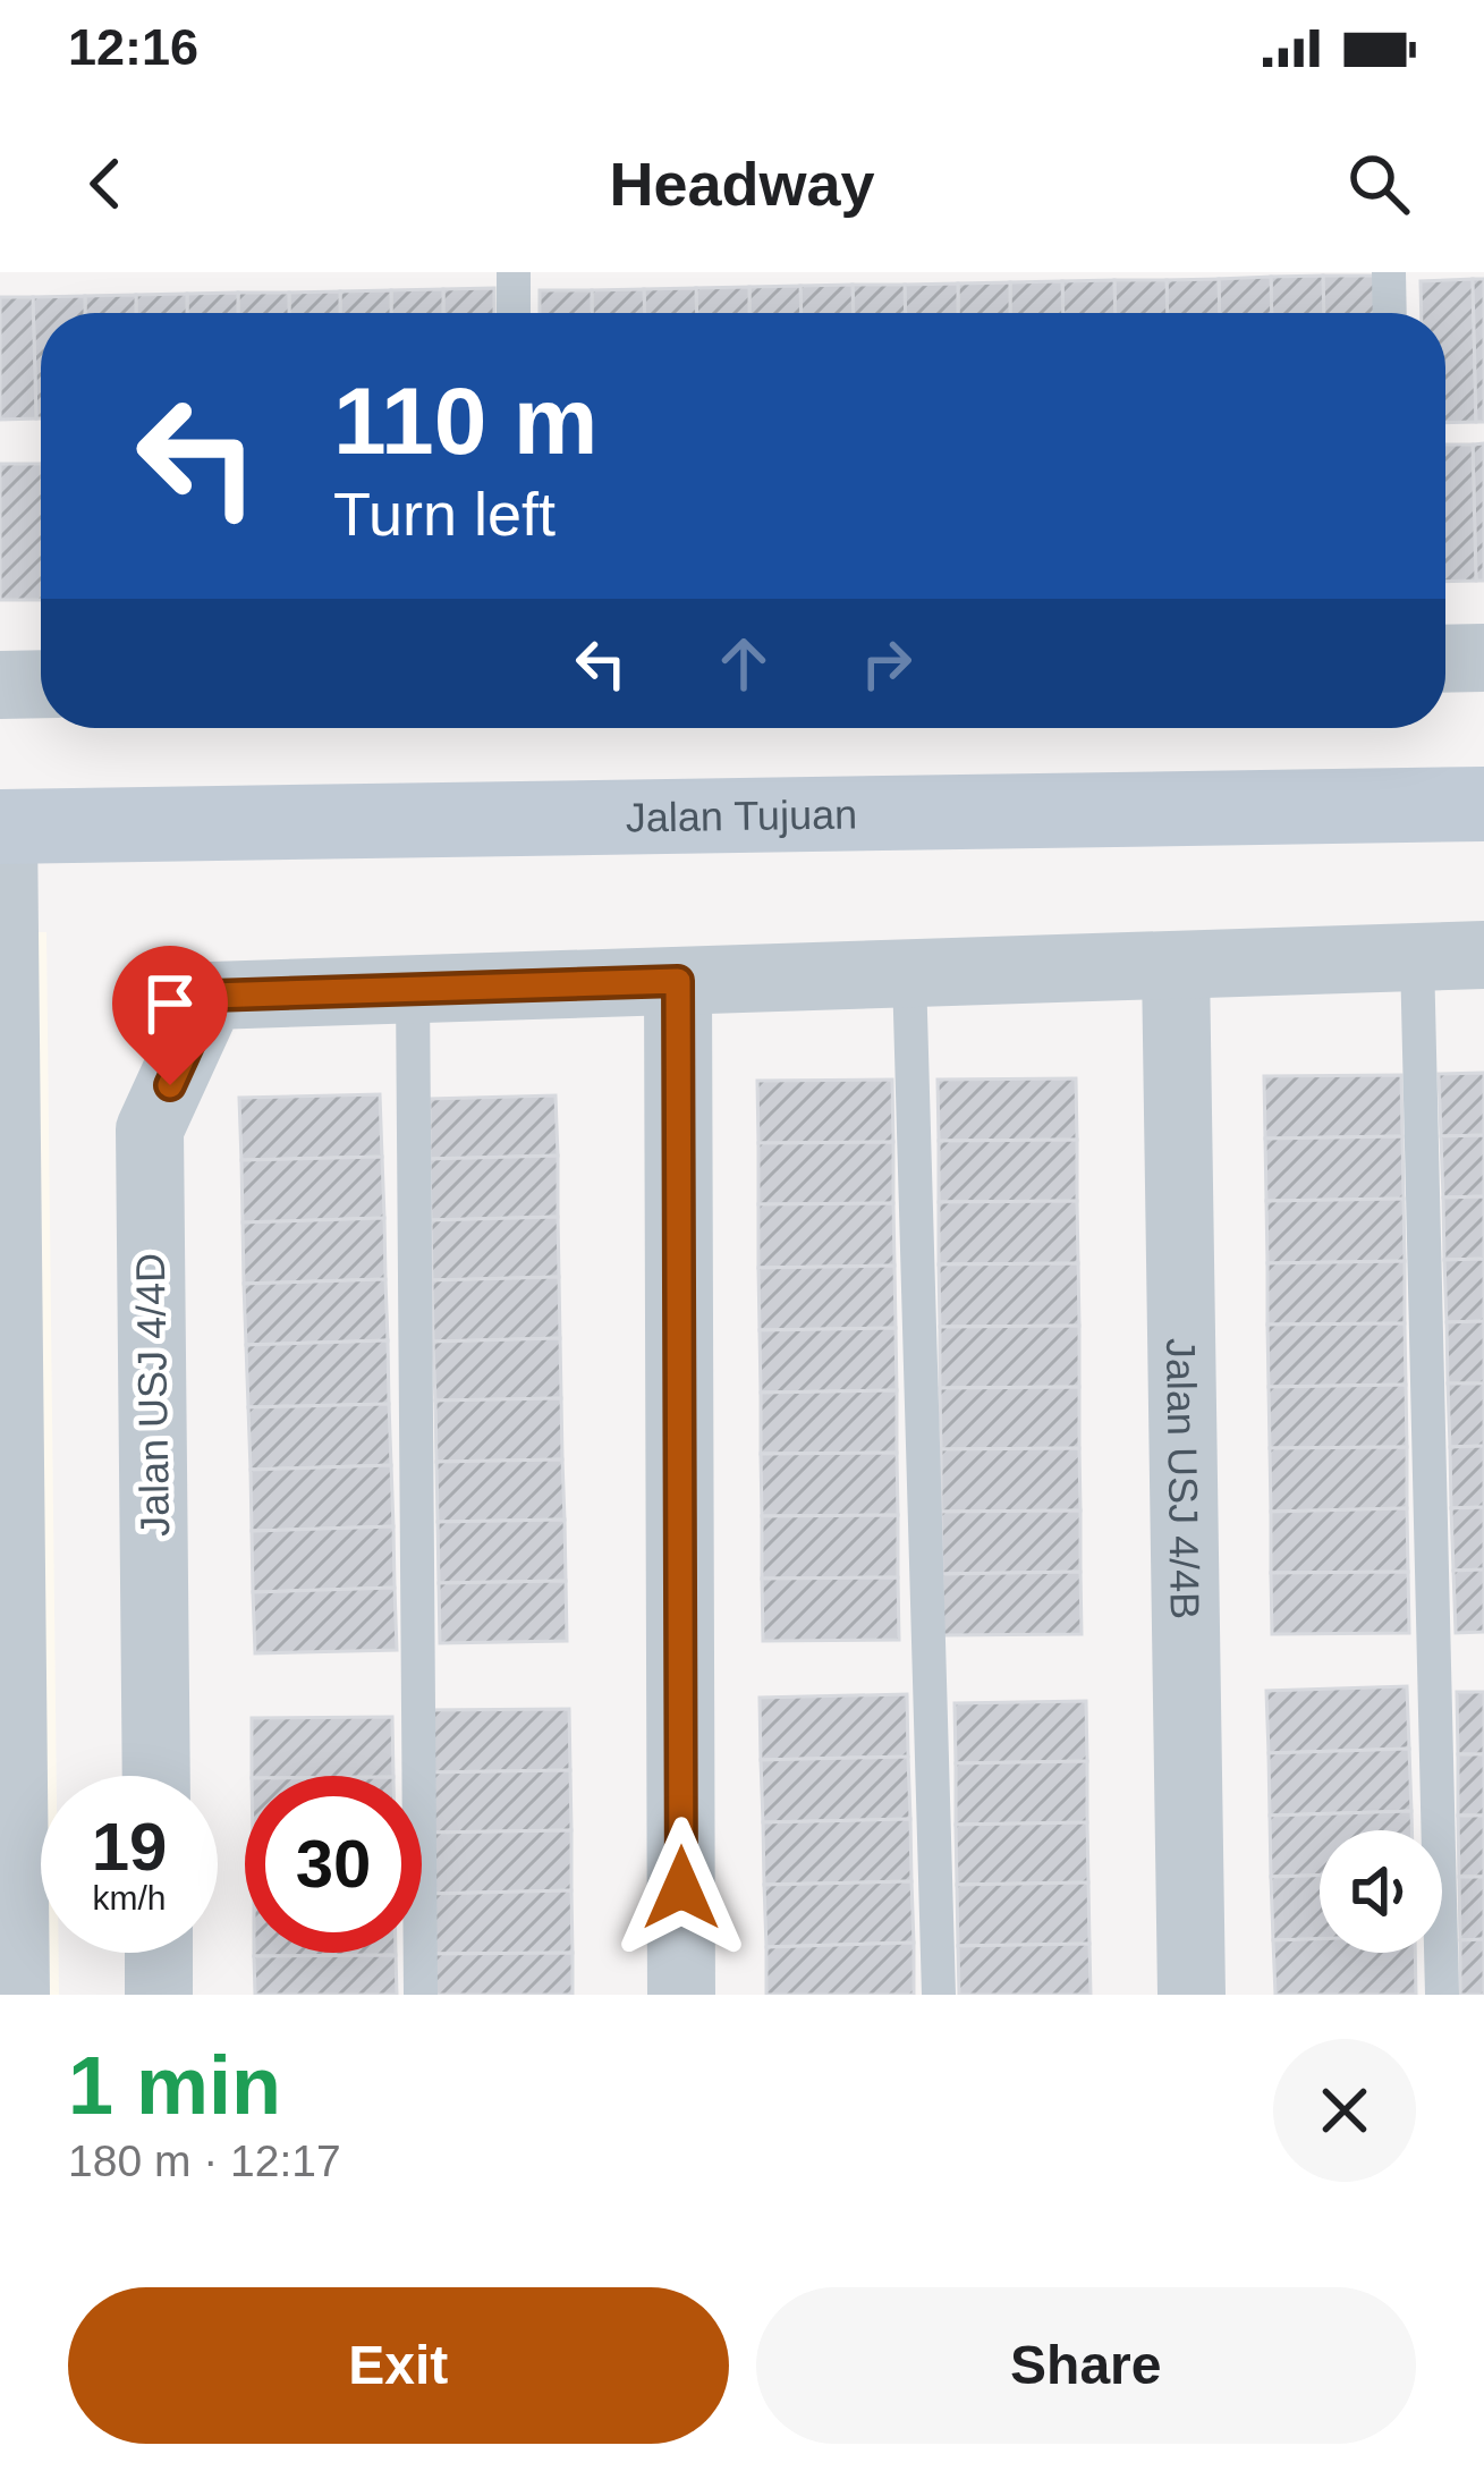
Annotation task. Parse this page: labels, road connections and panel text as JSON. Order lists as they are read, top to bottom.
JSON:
{
  "streets": {
    "street": ["Jalan Tujuan", "Jalan USJ 4/4D", "Jalan USJ 4/4B"]
  },
  "page": {
    "status": "12:16",
    "header": "Headway",
    "turn": ["110 m", "Turn left"],
    "speed": "19 km/h",
    "limit": "30",
    "heading": ["1 min", "180 m · 12:17"],
    "buttons": ["Exit", "Share"]
  }
}
